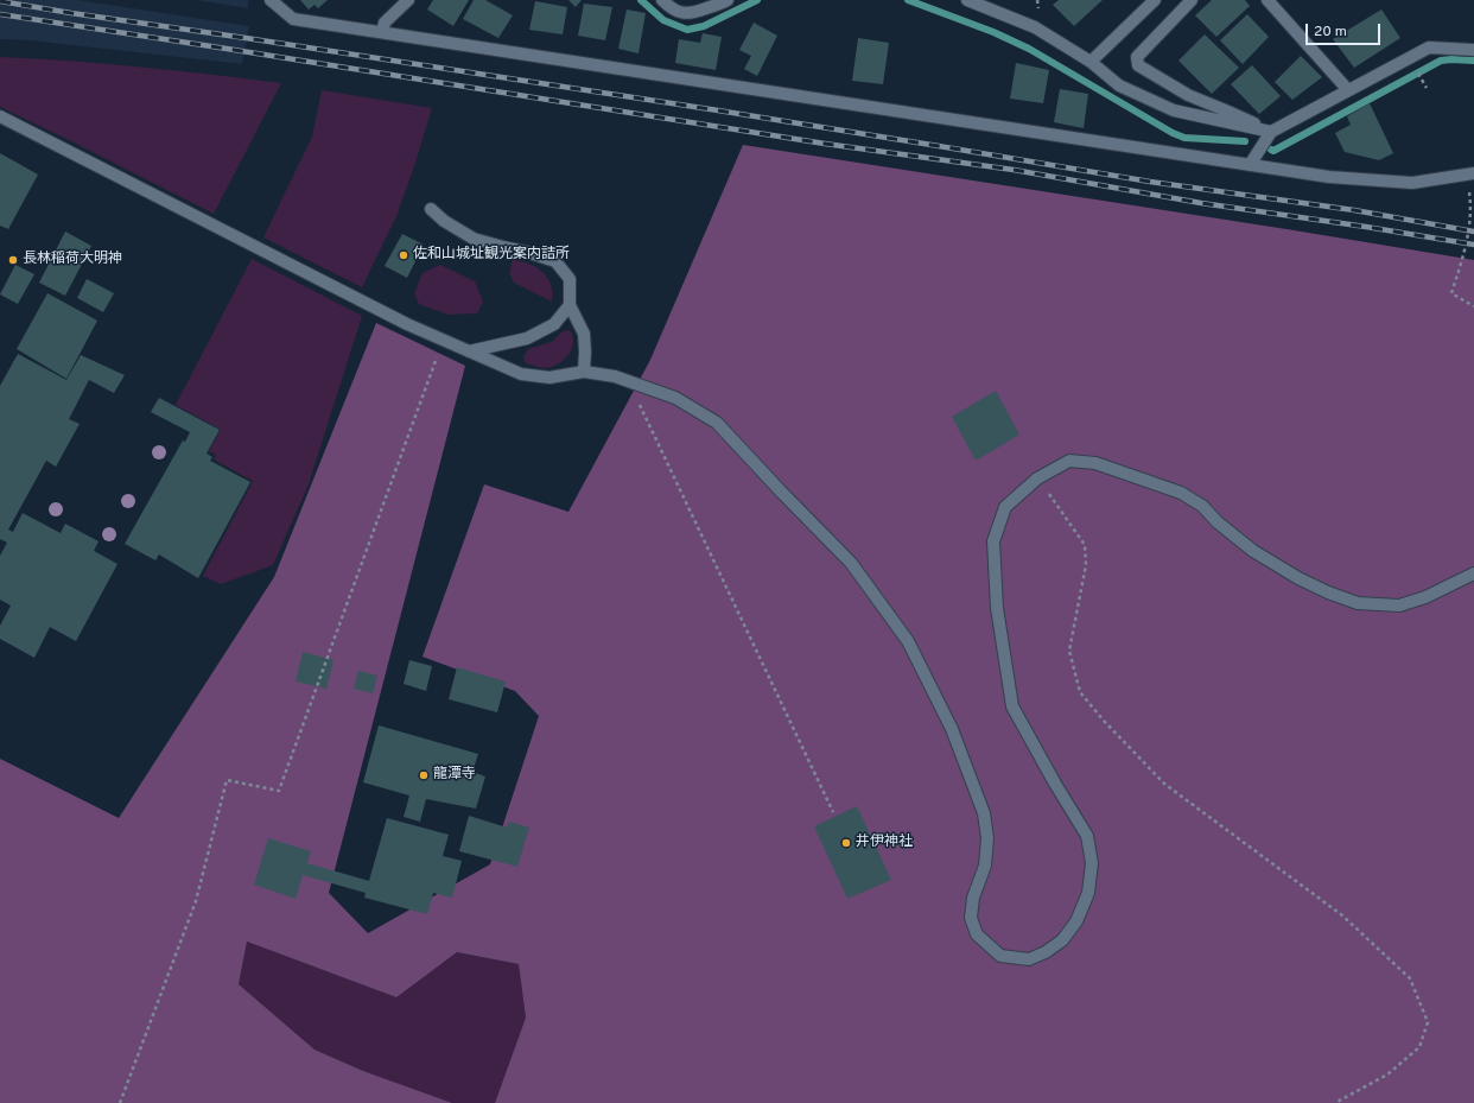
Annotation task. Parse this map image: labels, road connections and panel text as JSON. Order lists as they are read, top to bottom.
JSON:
{
  "places": [
    "佐和山城址観光案内詰所",
    "長林稲荷大明神",
    "龍潭寺",
    "井伊神社"
  ],
  "scale_bar": "20 m"
}
